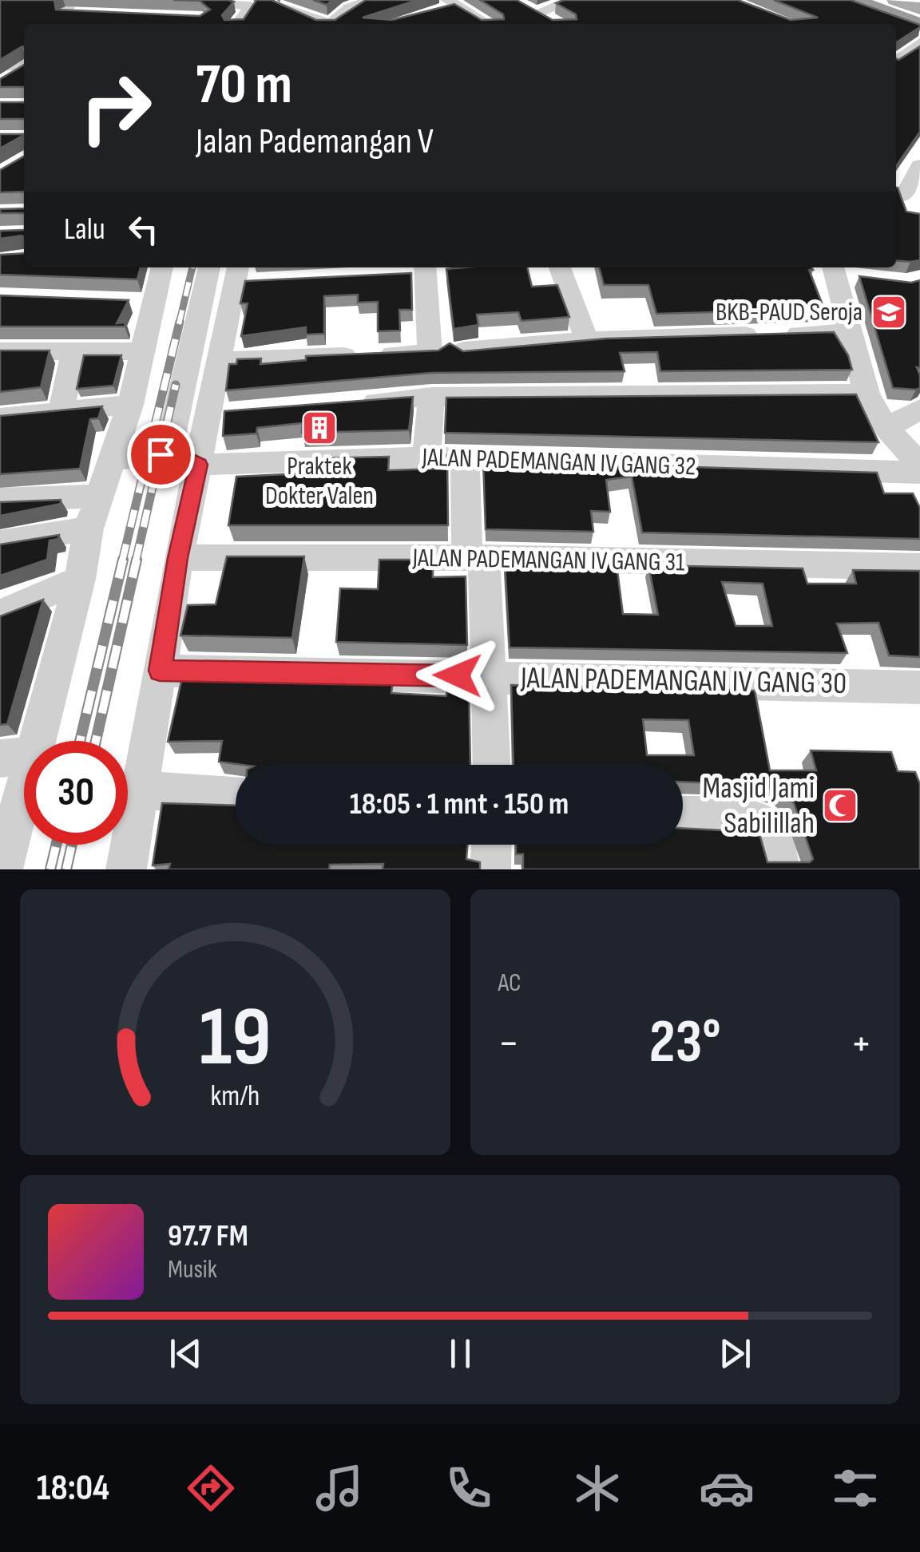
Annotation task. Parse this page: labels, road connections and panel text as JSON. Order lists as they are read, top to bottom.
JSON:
{
  "streets": {
    "street": ["JALAN PADEMANGAN IV GANG 32", "JALAN PADEMANGAN IV GANG 31", "JALAN PADEMANGAN IV GANG 30"]
  },
  "places": {
    "school or university": ["BKB-PAUD Seroja"],
    "building": ["Praktek Dokter Valen"],
    "mosque": ["Masjid Jami Sabilillah"]
  },
  "page": {
    "turn": ["70 m", "Jalan Pademangan V"],
    "then": "Lalu",
    "limit": "30",
    "trip": "18:05 · 1 mnt · 150 m",
    "tile": "AC",
    "heat": ["−", "23°", "+"],
    "song": ["97.7 FM", "Musik"],
    "tabs": "18:04",
    "gauge": ["19", "km/h"]
  }
}
